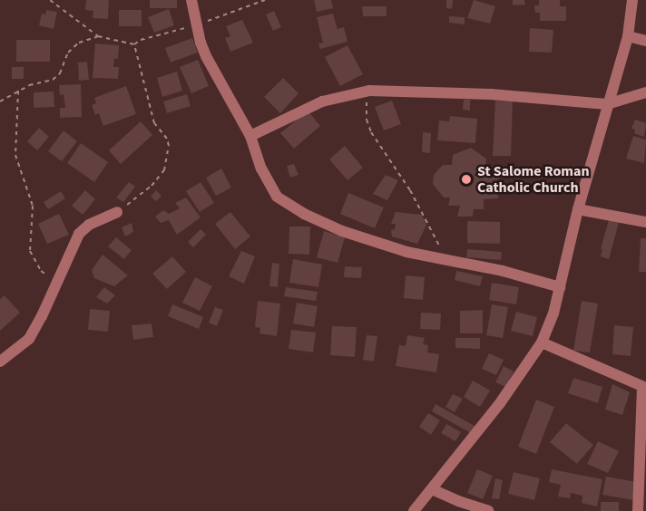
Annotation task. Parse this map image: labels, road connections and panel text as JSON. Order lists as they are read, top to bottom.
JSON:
{
  "places": ["St Salome Roman Catholic Church"]
}
